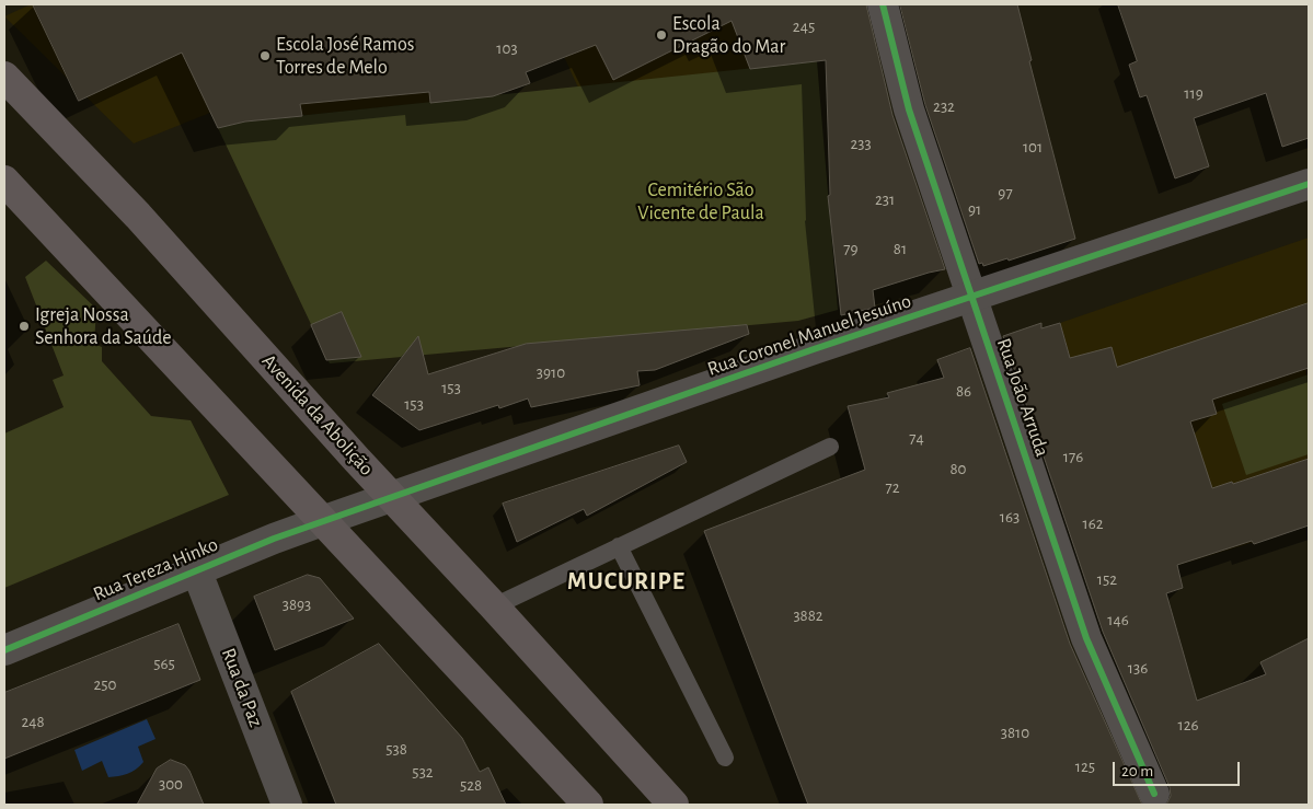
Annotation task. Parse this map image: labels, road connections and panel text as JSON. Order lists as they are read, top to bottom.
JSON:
{
  "streets": {
    "main road": ["Avenida da Abolição"],
    "street": [
      "Rua Coronel Manuel Jesuíno",
      "Rua João Arruda",
      "Rua Tereza Hinko",
      "Rua da Paz"
    ]
  },
  "crossings": [
    ["Rua Coronel Manuel Jesuíno", "Rua João Arruda"],
    ["Rua Coronel Manuel Jesuíno", "Avenida da Abolição"],
    ["Rua Coronel Manuel Jesuíno", "Rua Tereza Hinko"],
    ["Rua Tereza Hinko", "Rua da Paz"]
  ],
  "districts": ["MUCURIPE"],
  "parks": ["Cemitério São Vicente de Paula"],
  "places": ["Escola Dragão do Mar", "Escola José Ramos Torres de Melo", "Igreja Nossa Senhora da Saúde"],
  "house_numbers": [
    "245",
    "103",
    "119",
    "232",
    "233",
    "101",
    "97",
    "231",
    "91",
    "79",
    "81",
    "3910",
    "153",
    "86",
    "153",
    "74",
    "176",
    "80",
    "72",
    "163",
    "162",
    "152",
    "3893",
    "3882",
    "146",
    "565",
    "136",
    "250",
    "248",
    "126",
    "3810",
    "538",
    "125",
    "532",
    "300",
    "528"
  ],
  "scale_bar": "20 m"
}
